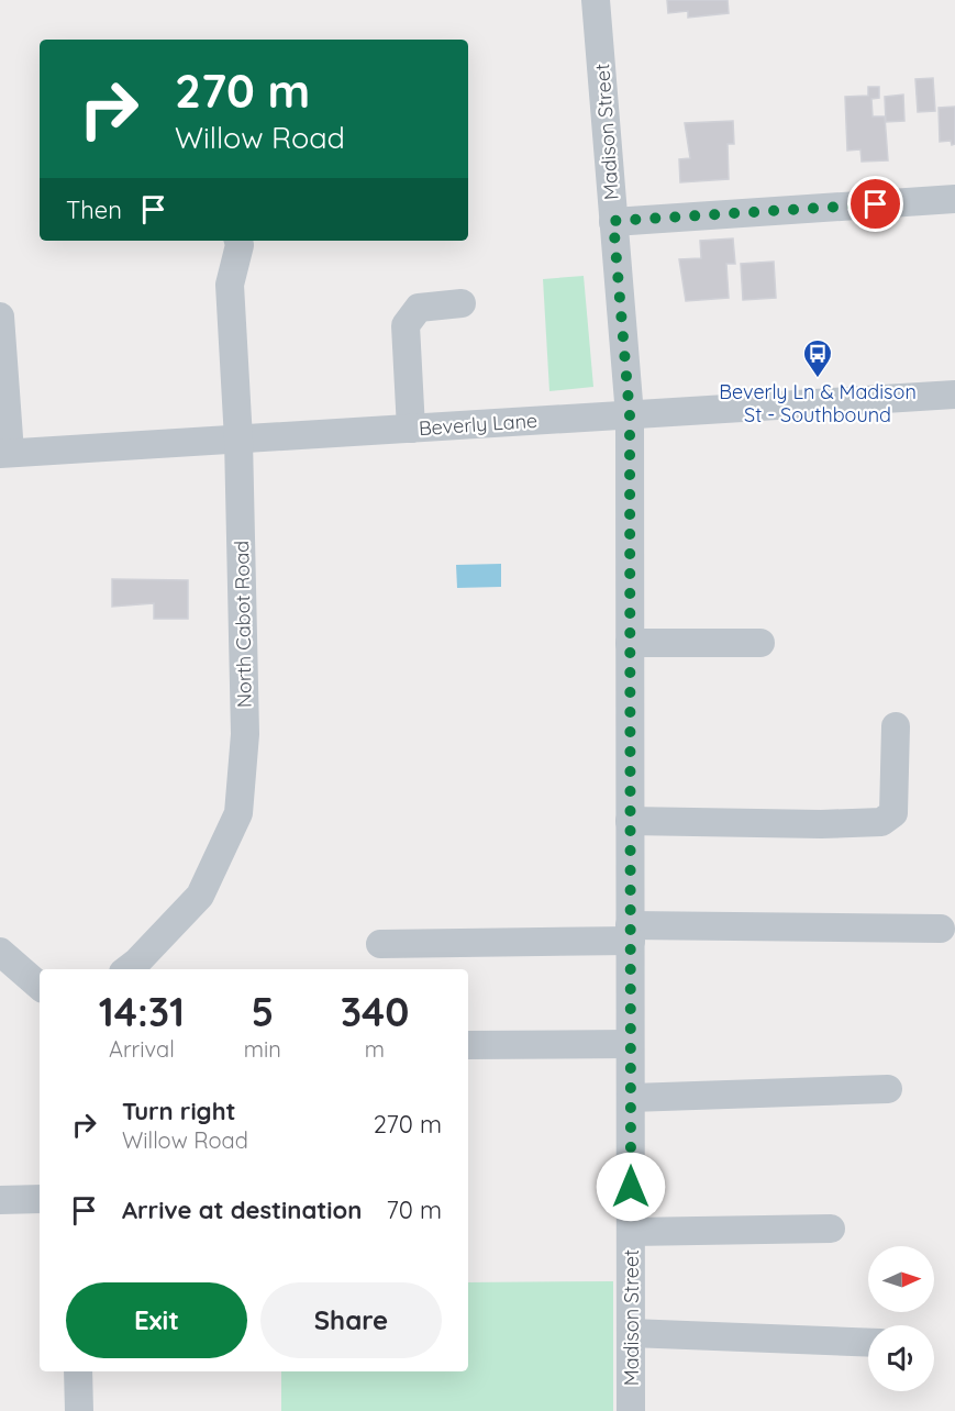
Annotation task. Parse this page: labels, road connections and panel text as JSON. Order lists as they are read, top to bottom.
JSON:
{
  "streets": {
    "street": ["Madison Street", "Beverly Lane", "North Cabot Road"]
  },
  "crossings": [
    ["Madison Street", "Beverly Lane"],
    ["Beverly Lane", "North Cabot Road"]
  ],
  "places": {
    "bus stop": ["Beverly Ln & Madison St - Southbound"]
  },
  "north": "right",
  "page": {
    "turn": ["270 m", "Willow Road"],
    "then": "Then",
    "eta": [
      "14:31",
      "Arrival",
      "5",
      "min",
      "340",
      "m"
    ],
    "list": [
      {
        "name": "Turn right",
        "note": "Willow Road",
        "value": "270 m"
      },
      {
        "name": "Arrive at destination",
        "value": "70 m"
      }
    ],
    "buttons": ["Exit", "Share"]
  }
}
